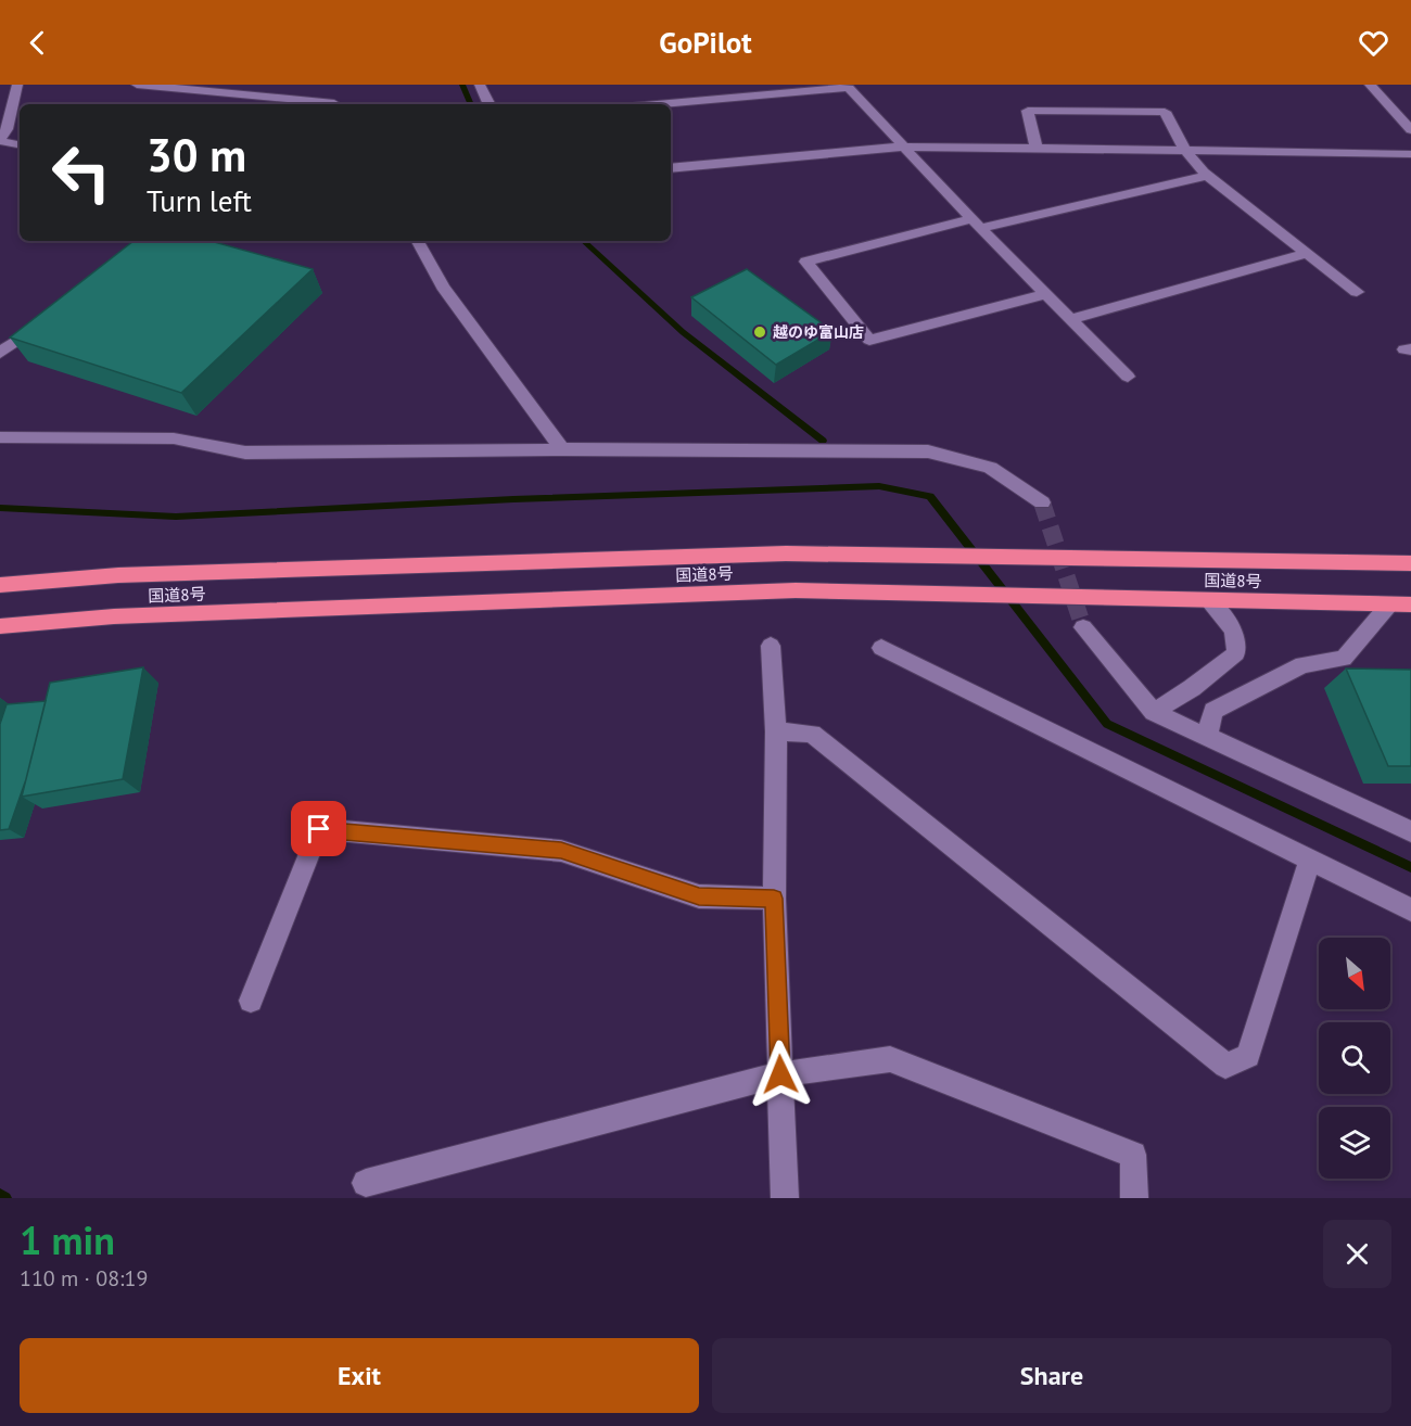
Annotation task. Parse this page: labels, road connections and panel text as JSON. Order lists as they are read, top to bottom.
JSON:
{
  "streets": {
    "highway": ["国道8号"]
  },
  "places": ["越のゆ富山店"],
  "north": "bottom right",
  "page": {
    "header": "GoPilot",
    "turn": ["30 m", "Turn left"],
    "heading": ["1 min", "110 m · 08:19"],
    "buttons": ["Exit", "Share"]
  }
}
